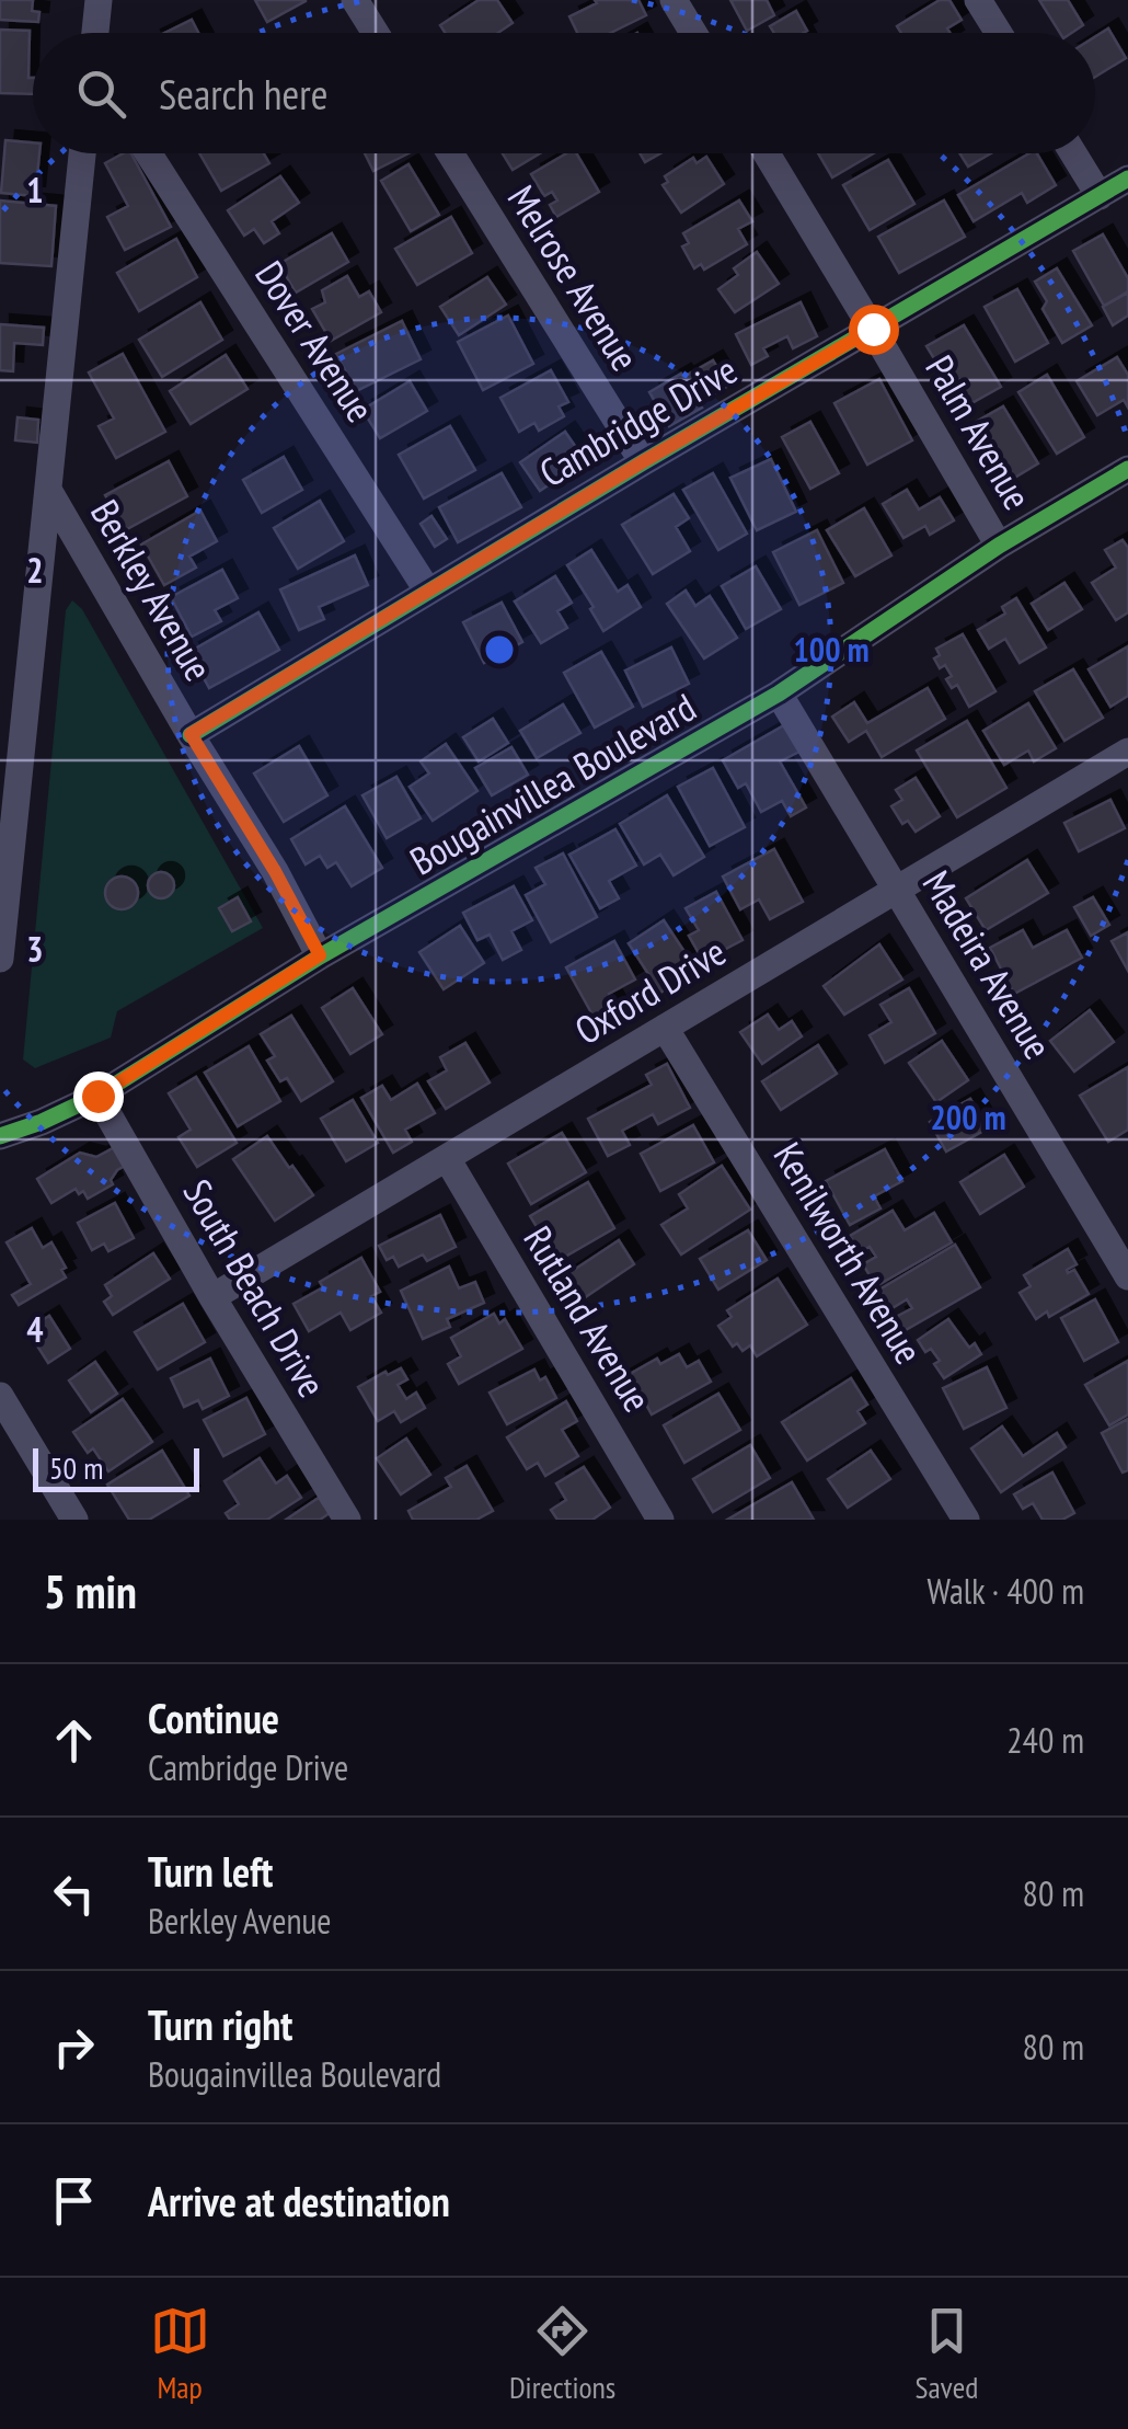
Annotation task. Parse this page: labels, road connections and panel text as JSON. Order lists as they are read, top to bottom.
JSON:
{
  "streets": {
    "street": [
      "Melrose Avenue",
      "Dover Avenue",
      "Cambridge Drive",
      "Palm Avenue",
      "Berkley Avenue",
      "Bougainvillea Boulevard",
      "Madeira Avenue",
      "Oxford Drive",
      "Kenilworth Avenue",
      "South Beach Drive",
      "Rutland Avenue"
    ]
  },
  "crossings": [
    ["Melrose Avenue", "Cambridge Drive"],
    ["Dover Avenue", "Cambridge Drive"],
    ["Cambridge Drive", "Palm Avenue"],
    ["Cambridge Drive", "Berkley Avenue"],
    ["Palm Avenue", "Bougainvillea Boulevard"],
    ["Berkley Avenue", "Bougainvillea Boulevard"],
    ["Bougainvillea Boulevard", "Madeira Avenue"],
    ["Bougainvillea Boulevard", "South Beach Drive"],
    ["Madeira Avenue", "Oxford Drive"],
    ["Oxford Drive", "Kenilworth Avenue"],
    ["Oxford Drive", "South Beach Drive"],
    ["Oxford Drive", "Rutland Avenue"]
  ],
  "scale_bar": "50 m",
  "page": {
    "search": "Search here",
    "scale": "50 m",
    "heading": ["5 min", "Walk · 400 m"],
    "list": [
      ["Continue", "Cambridge Drive", "240 m"],
      ["Turn left", "Berkley Avenue", "80 m"],
      ["Turn right", "Bougainvillea Boulevard", "80 m"],
      "Arrive at destination"
    ],
    "nav": ["Map", "Directions", "Saved"]
  },
  "grid": {
    "rows": [
      "1",
      "2",
      "3",
      "4"
    ]
  },
  "rings": ["100 m", "200 m"]
}
